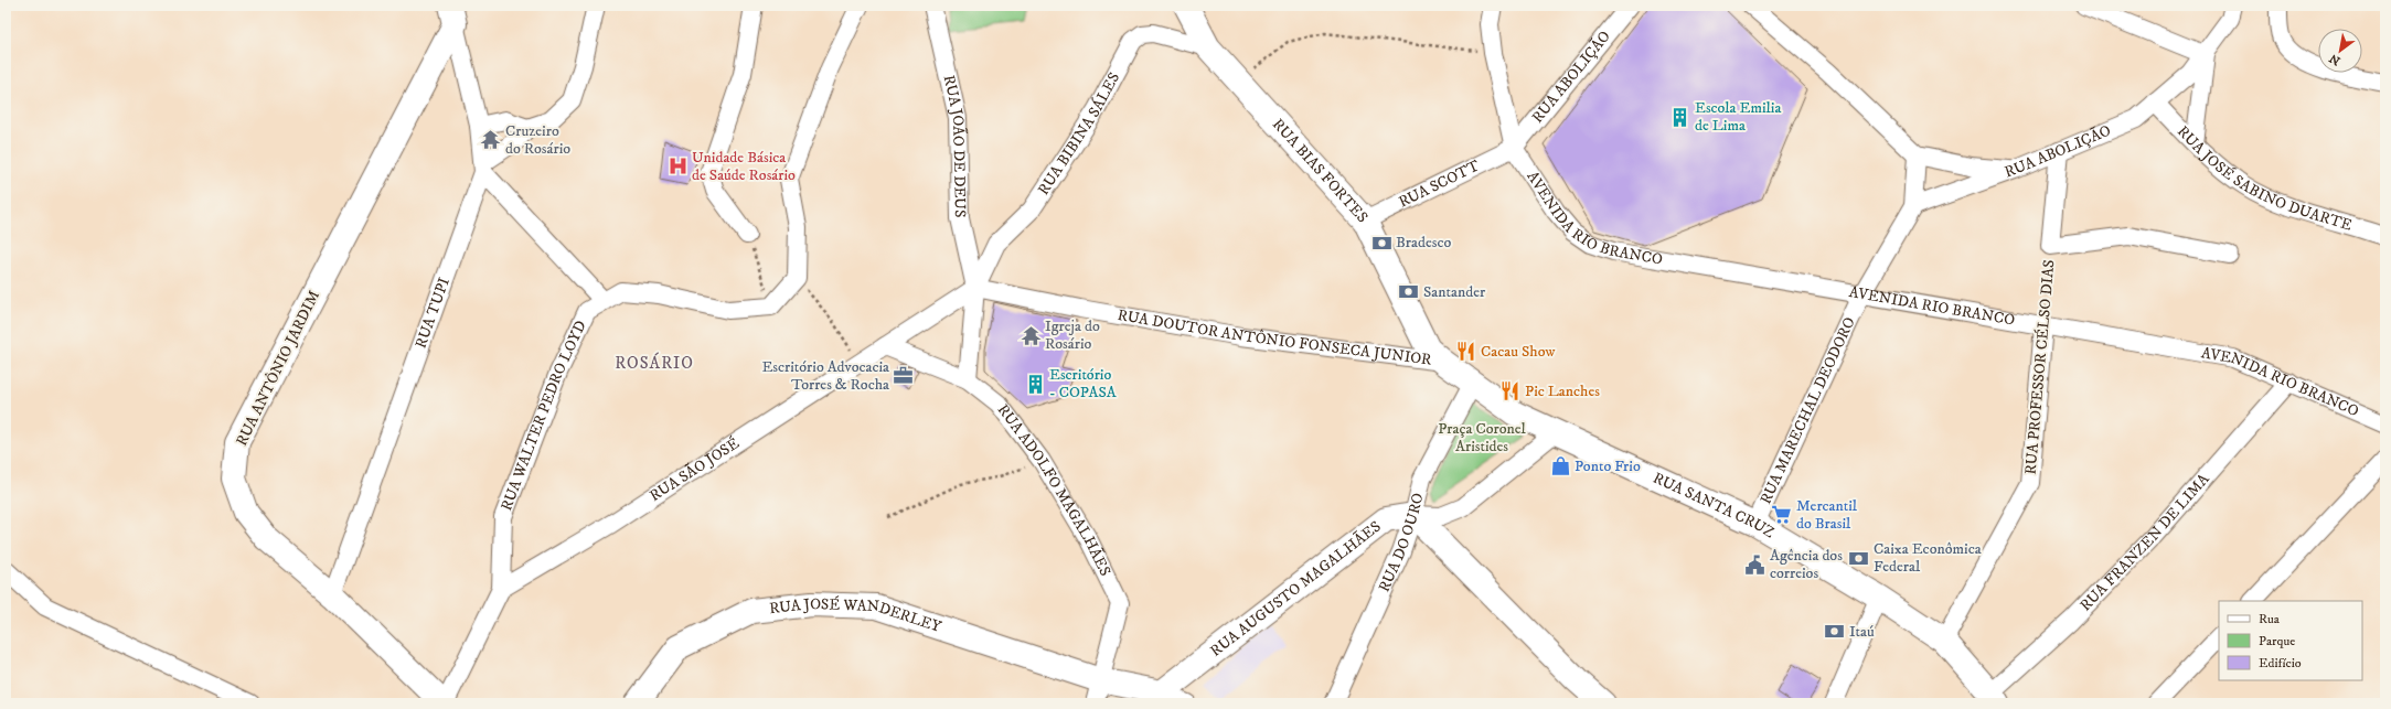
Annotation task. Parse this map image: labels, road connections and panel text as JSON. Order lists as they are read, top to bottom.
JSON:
{
  "streets": {
    "street": [
      "RUA ABOLIÇÃO",
      "RUA BIBINA SÁLES",
      "RUA JOÃO DE DEUS",
      "RUA BIAS FORTES",
      "RUA JOSÉ SABINO DUARTE",
      "RUA SCOTT",
      "AVENIDA RIO BRANCO",
      "RUA TUPI",
      "RUA DOUTOR ANTÔNIO FONSECA JUNIOR",
      "RUA PROFESSOR CÉLSO DIAS",
      "RUA ANTÔNIO JARDIM",
      "RUA MARECHAL DEODORO",
      "RUA WALTER PEDRO LOYD",
      "RUA SÃO JOSÉ",
      "RUA ADOLFO MAGALHÃES",
      "RUA SANTA CRUZ",
      "RUA FRANZEN DE LIMA",
      "RUA DO OURO",
      "RUA AUGUSTO MAGALHÃES",
      "RUA JOSÉ WANDERLEY"
    ]
  },
  "crossings": [
    ["RUA ABOLIÇÃO", "RUA JOSÉ SABINO DUARTE"],
    ["RUA ABOLIÇÃO", "RUA SCOTT"],
    ["RUA ABOLIÇÃO", "AVENIDA RIO BRANCO"],
    ["RUA ABOLIÇÃO", "RUA PROFESSOR CÉLSO DIAS"],
    ["RUA ABOLIÇÃO", "RUA MARECHAL DEODORO"],
    ["RUA BIBINA SÁLES", "RUA JOÃO DE DEUS"],
    ["RUA BIBINA SÁLES", "RUA BIAS FORTES"],
    ["RUA BIBINA SÁLES", "RUA DOUTOR ANTÔNIO FONSECA JUNIOR"],
    ["RUA BIBINA SÁLES", "RUA SÃO JOSÉ"],
    ["RUA JOÃO DE DEUS", "RUA DOUTOR ANTÔNIO FONSECA JUNIOR"],
    ["RUA JOÃO DE DEUS", "RUA SÃO JOSÉ"],
    ["RUA BIAS FORTES", "RUA SCOTT"],
    ["RUA BIAS FORTES", "RUA DOUTOR ANTÔNIO FONSECA JUNIOR"],
    ["RUA BIAS FORTES", "RUA SANTA CRUZ"],
    ["RUA BIAS FORTES", "RUA DO OURO"],
    ["RUA SCOTT", "AVENIDA RIO BRANCO"],
    ["AVENIDA RIO BRANCO", "RUA PROFESSOR CÉLSO DIAS"],
    ["AVENIDA RIO BRANCO", "RUA MARECHAL DEODORO"],
    ["AVENIDA RIO BRANCO", "RUA FRANZEN DE LIMA"],
    ["RUA TUPI", "RUA ANTÔNIO JARDIM"],
    ["RUA DOUTOR ANTÔNIO FONSECA JUNIOR", "RUA SÃO JOSÉ"],
    ["RUA PROFESSOR CÉLSO DIAS", "RUA SANTA CRUZ"],
    ["RUA MARECHAL DEODORO", "RUA SANTA CRUZ"],
    ["RUA WALTER PEDRO LOYD", "RUA SÃO JOSÉ"],
    ["RUA SÃO JOSÉ", "RUA ADOLFO MAGALHÃES"],
    ["RUA ADOLFO MAGALHÃES", "RUA JOSÉ WANDERLEY"],
    ["RUA SANTA CRUZ", "RUA FRANZEN DE LIMA"],
    ["RUA SANTA CRUZ", "RUA DO OURO"],
    ["RUA SANTA CRUZ", "RUA AUGUSTO MAGALHÃES"],
    ["RUA DO OURO", "RUA AUGUSTO MAGALHÃES"]
  ],
  "districts": ["ROSÁRIO"],
  "parks": ["Praça Coronel Aristides"],
  "places": {
    "building": ["Escola Emilia de Lima", "Escritório - COPASA"],
    "temple": ["Cruzeiro do Rosário", "Igreja do Rosário"],
    "hospital": ["Unidade Básica de Saúde Rosário"],
    "bank": [
      "Bradesco",
      "Santander",
      "Caixa Econômica Federal",
      "Itaú"
    ],
    "restaurant": ["Cacau Show", "Pic Lanches"],
    "office": ["Escritório Advocacia Torres & Rocha"],
    "shop": ["Ponto Frio"],
    "supermarket": ["Mercantil do Brasil"],
    "public building": ["Agência dos correios"]
  },
  "legend": ["Rua", "Parque", "Edifício"],
  "north": "bottom left"
}
